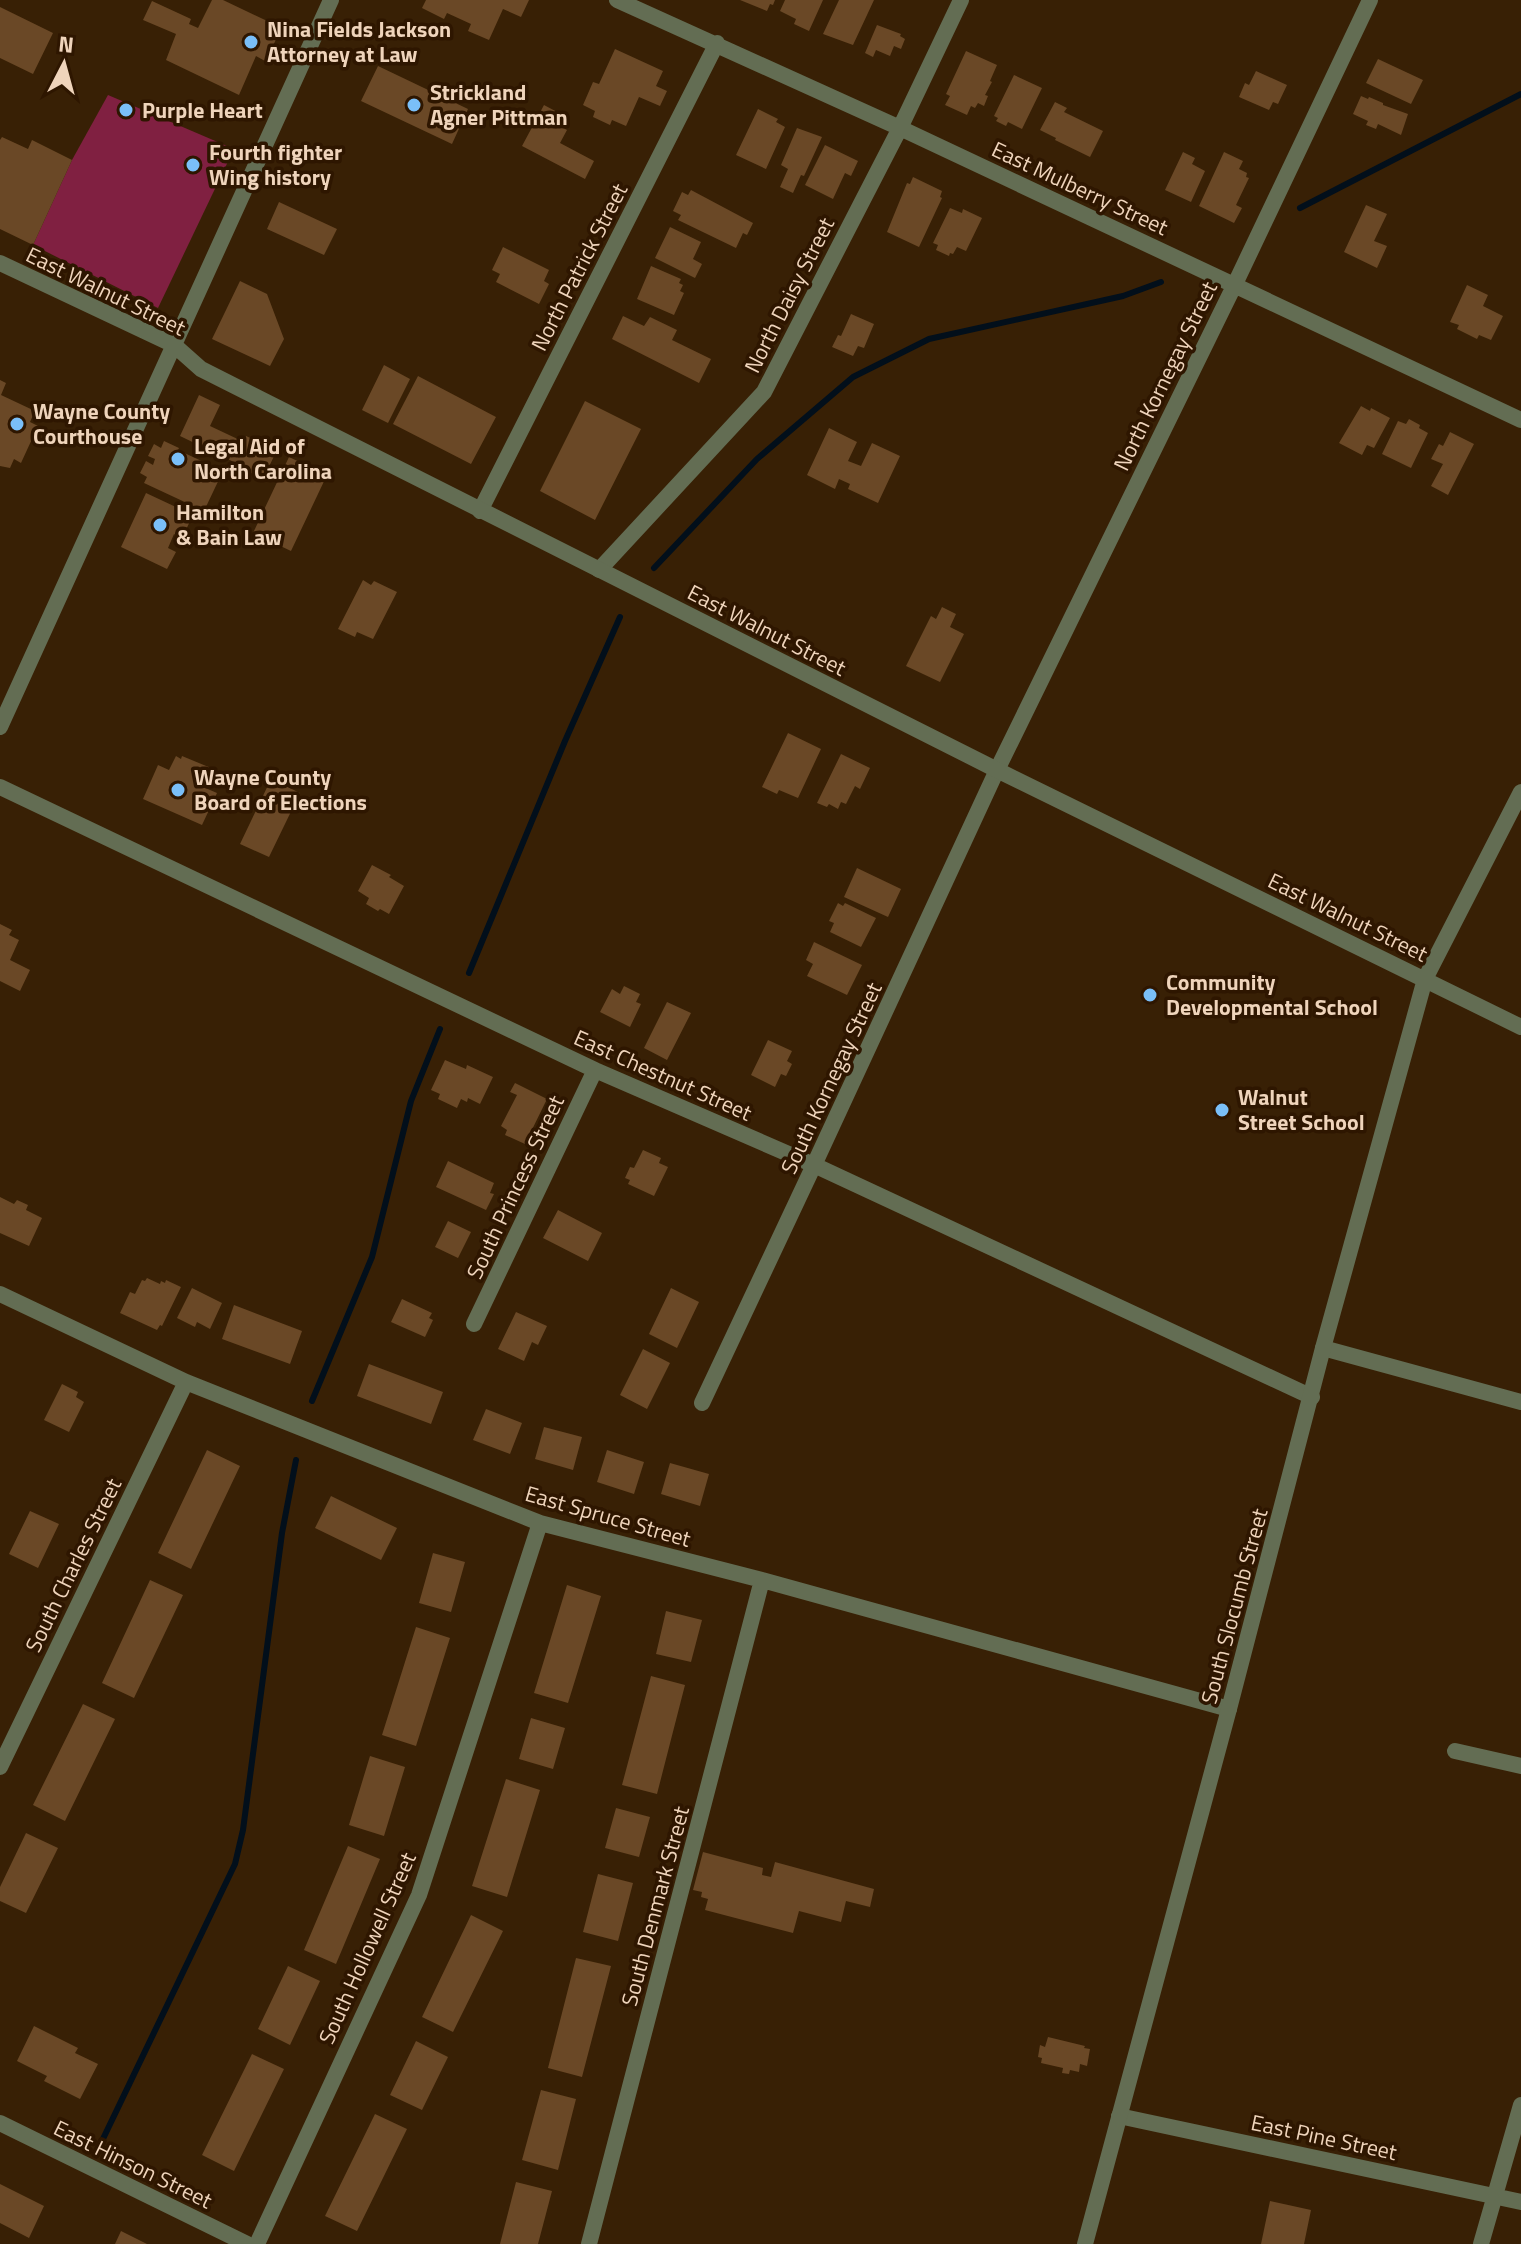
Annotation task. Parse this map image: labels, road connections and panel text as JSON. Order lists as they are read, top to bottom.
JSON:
{
  "streets": {
    "street": [
      "East Mulberry Street",
      "North Patrick Street",
      "East Walnut Street",
      "North Daisy Street",
      "North Kornegay Street",
      "East Chestnut Street",
      "South Kornegay Street",
      "South Princess Street",
      "East Spruce Street",
      "South Charles Street",
      "South Slocumb Street",
      "South Denmark Street",
      "South Hollowell Street",
      "East Pine Street",
      "East Hinson Street"
    ]
  },
  "crossings": [
    ["East Mulberry Street", "North Patrick Street"],
    ["East Mulberry Street", "North Daisy Street"],
    ["East Mulberry Street", "North Kornegay Street"],
    ["North Patrick Street", "East Walnut Street"],
    ["East Walnut Street", "North Daisy Street"],
    ["East Walnut Street", "North Kornegay Street"],
    ["East Walnut Street", "South Kornegay Street"],
    ["East Walnut Street", "South Slocumb Street"],
    ["North Kornegay Street", "South Kornegay Street"],
    ["East Chestnut Street", "South Kornegay Street"],
    ["East Chestnut Street", "South Princess Street"],
    ["East Chestnut Street", "South Slocumb Street"],
    ["East Spruce Street", "South Charles Street"],
    ["East Spruce Street", "South Slocumb Street"],
    ["East Spruce Street", "South Denmark Street"],
    ["East Spruce Street", "South Hollowell Street"],
    ["South Slocumb Street", "East Pine Street"]
  ],
  "places": [
    "Nina Fields Jackson Attorney at Law",
    "Strickland Agner Pittman",
    "Purple Heart",
    "Fourth fighter Wing history",
    "Wayne County Courthouse",
    "Legal Aid of North Carolina",
    "Hamilton & Bain Law",
    "Wayne County Board of Elections",
    "Community Developmental School",
    "Walnut Street School"
  ],
  "north": "top"
}
